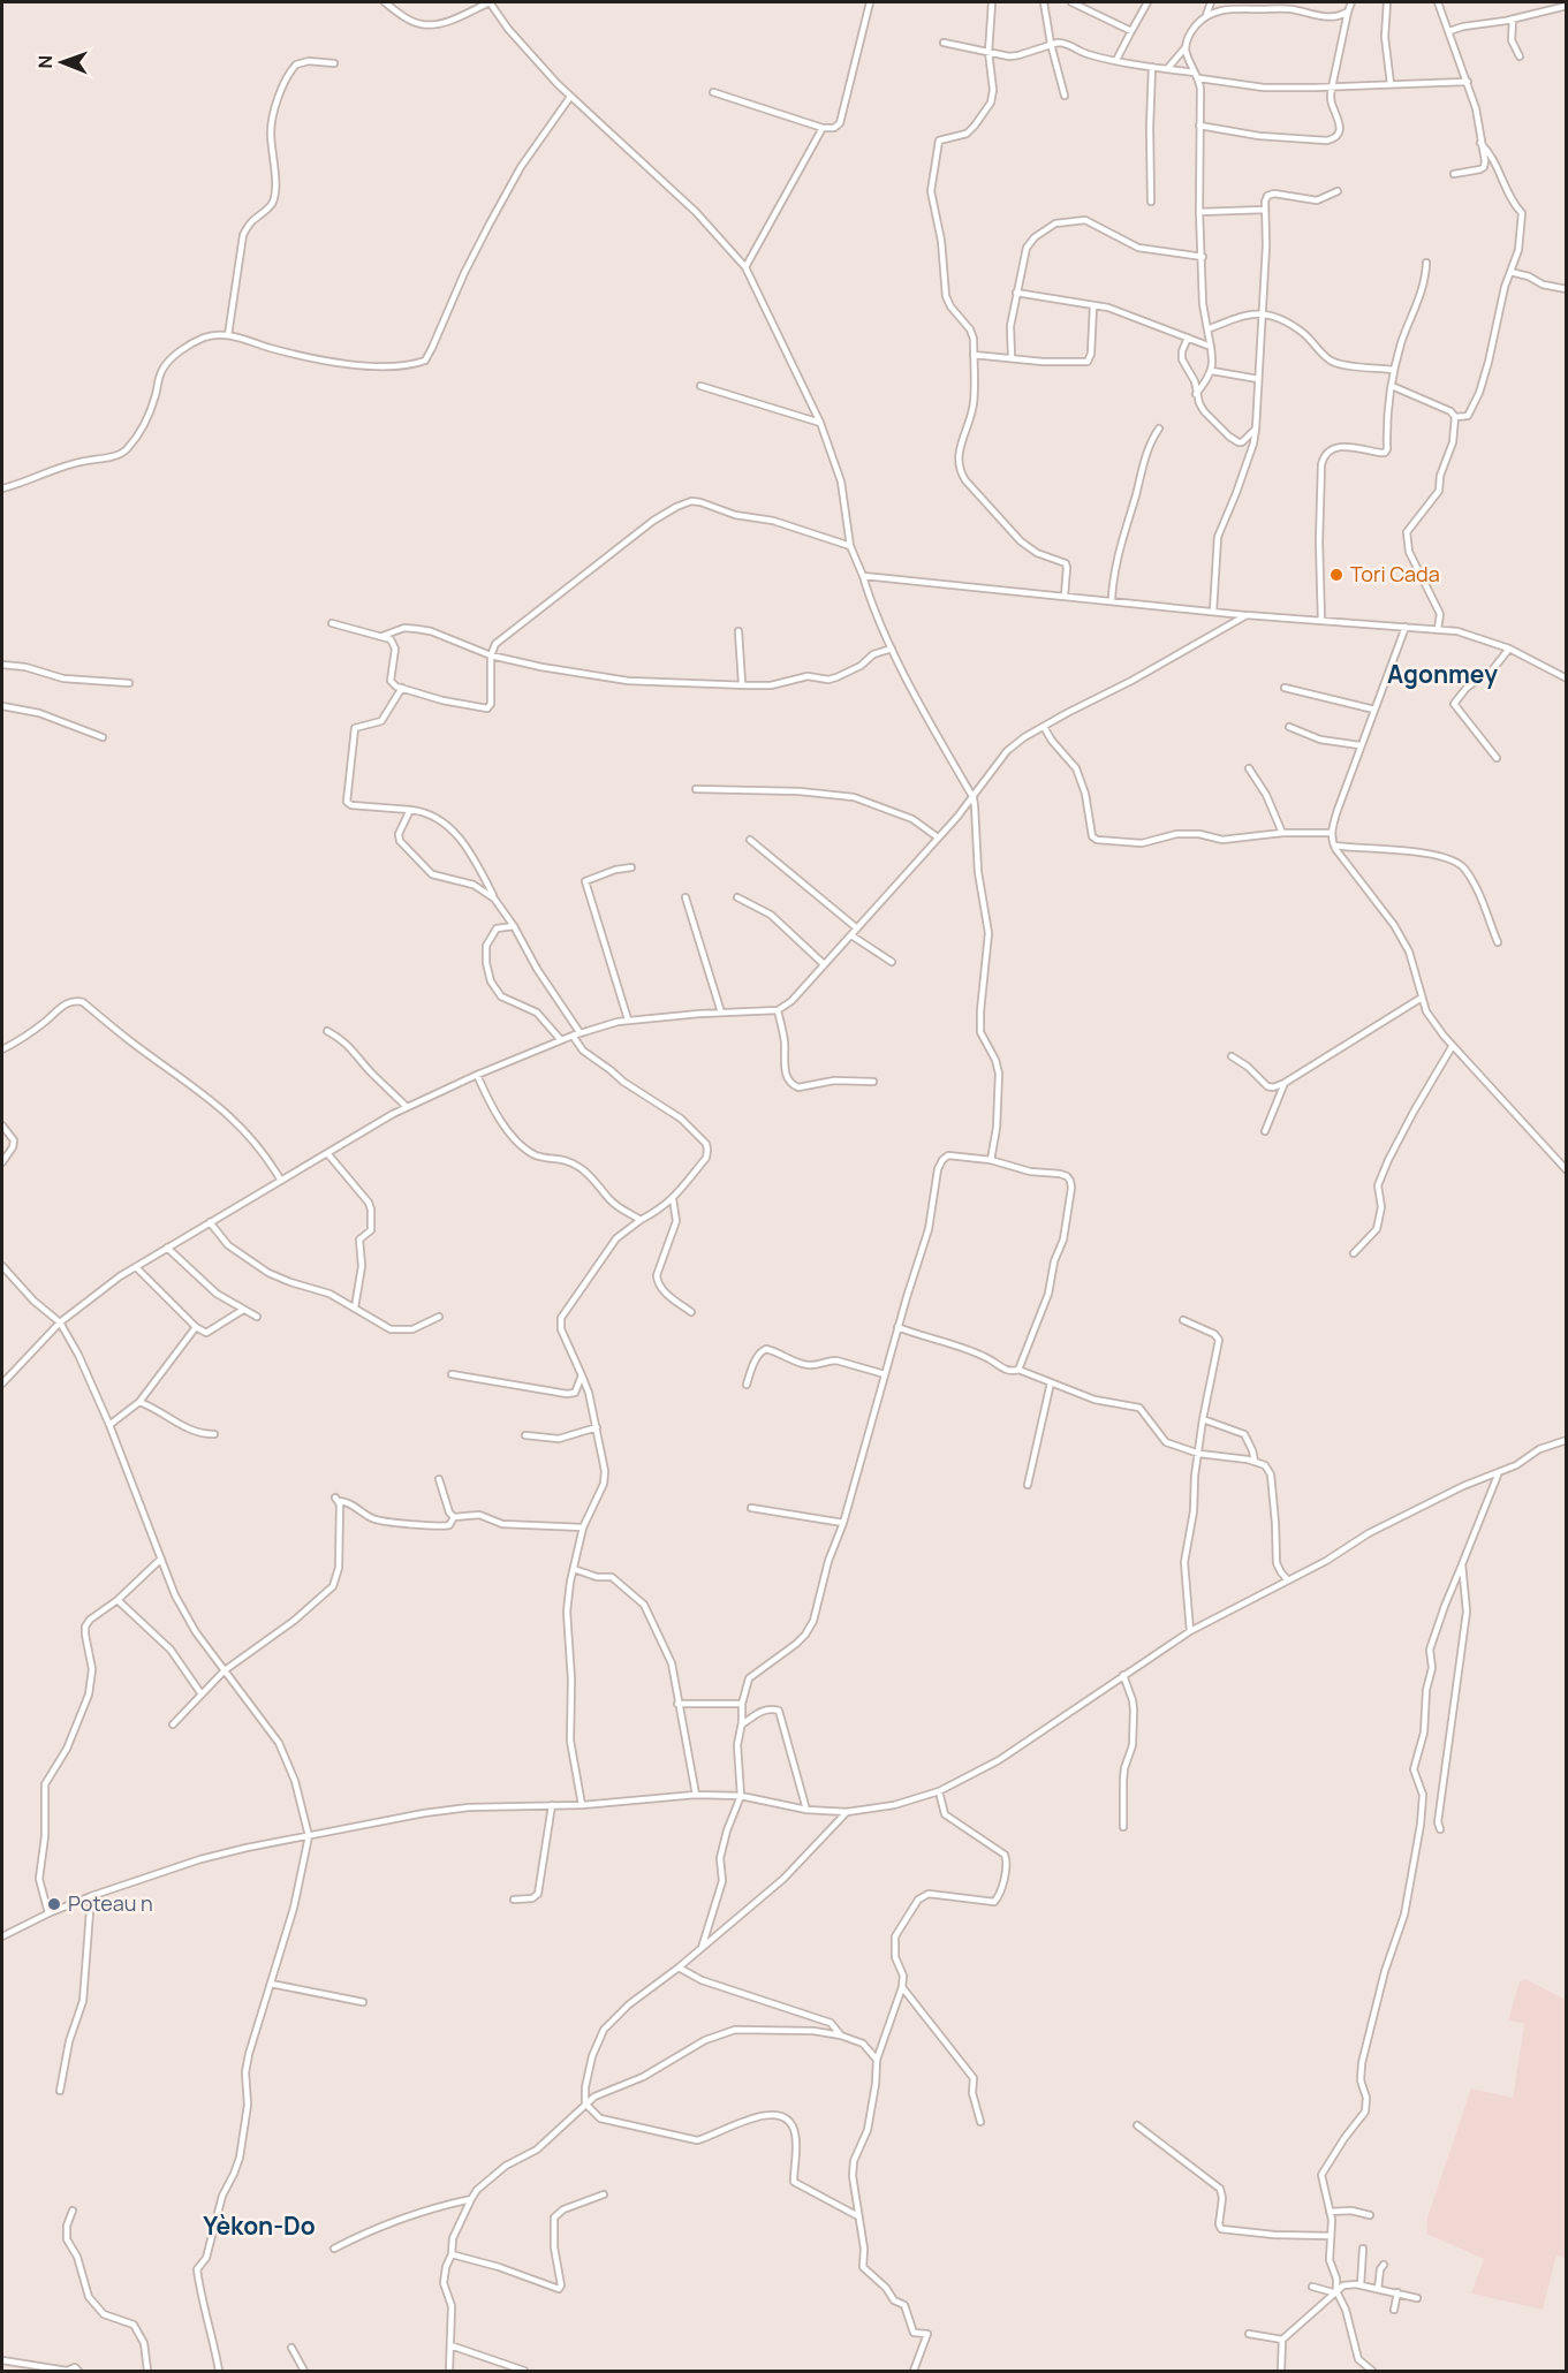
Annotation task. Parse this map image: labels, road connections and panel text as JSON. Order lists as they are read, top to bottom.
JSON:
{
  "districts": ["Agonmey", "Yèkon-Do"],
  "places": ["Tori Cada", "Poteau n"],
  "north": "left"
}
